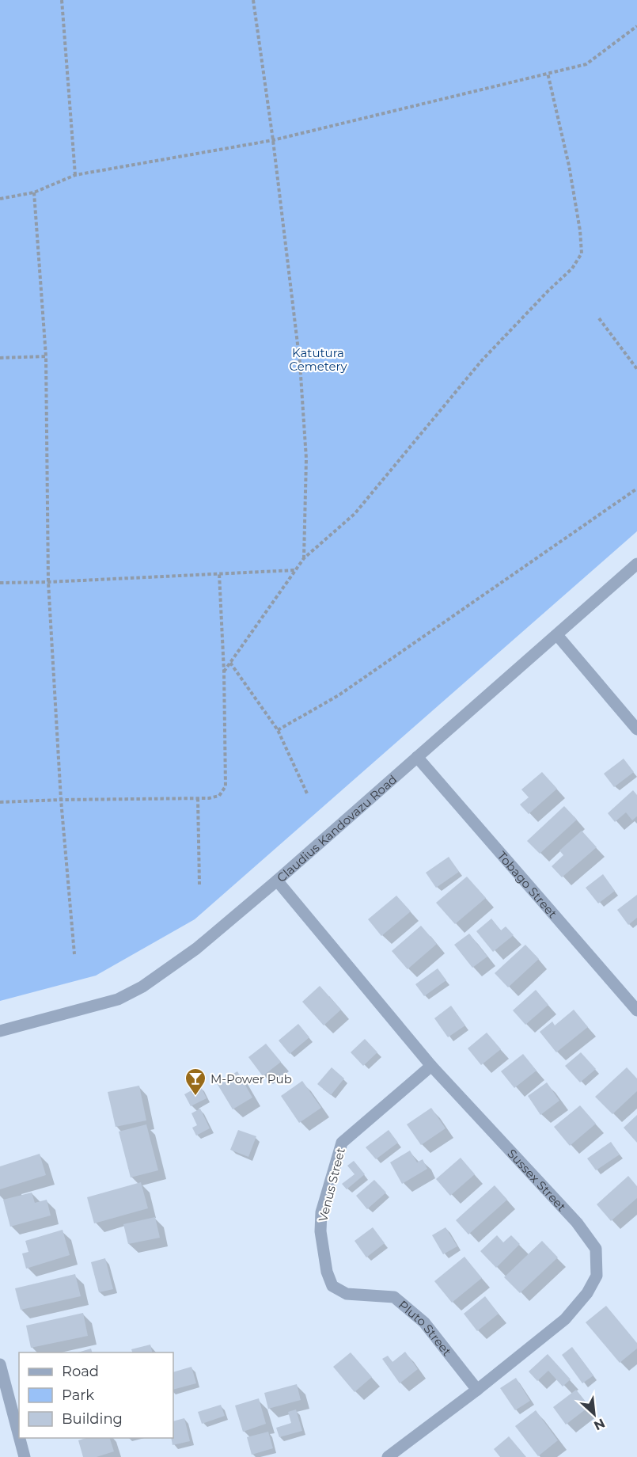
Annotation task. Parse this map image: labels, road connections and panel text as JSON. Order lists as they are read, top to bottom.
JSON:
{
  "streets": {
    "street": [
      "Claudius Kandovazu Road",
      "Tobago Street",
      "Sussex Street",
      "Venus Street",
      "Pluto Street"
    ]
  },
  "crossings": [
    ["Claudius Kandovazu Road", "Tobago Street"],
    ["Claudius Kandovazu Road", "Sussex Street"],
    ["Sussex Street", "Venus Street"],
    ["Sussex Street", "Pluto Street"],
    ["Venus Street", "Pluto Street"]
  ],
  "parks": ["Katutura Cemetery"],
  "places": {
    "bar": ["M-Power Pub"]
  },
  "legend": ["Road", "Park", "Building"],
  "north": "bottom right"
}
